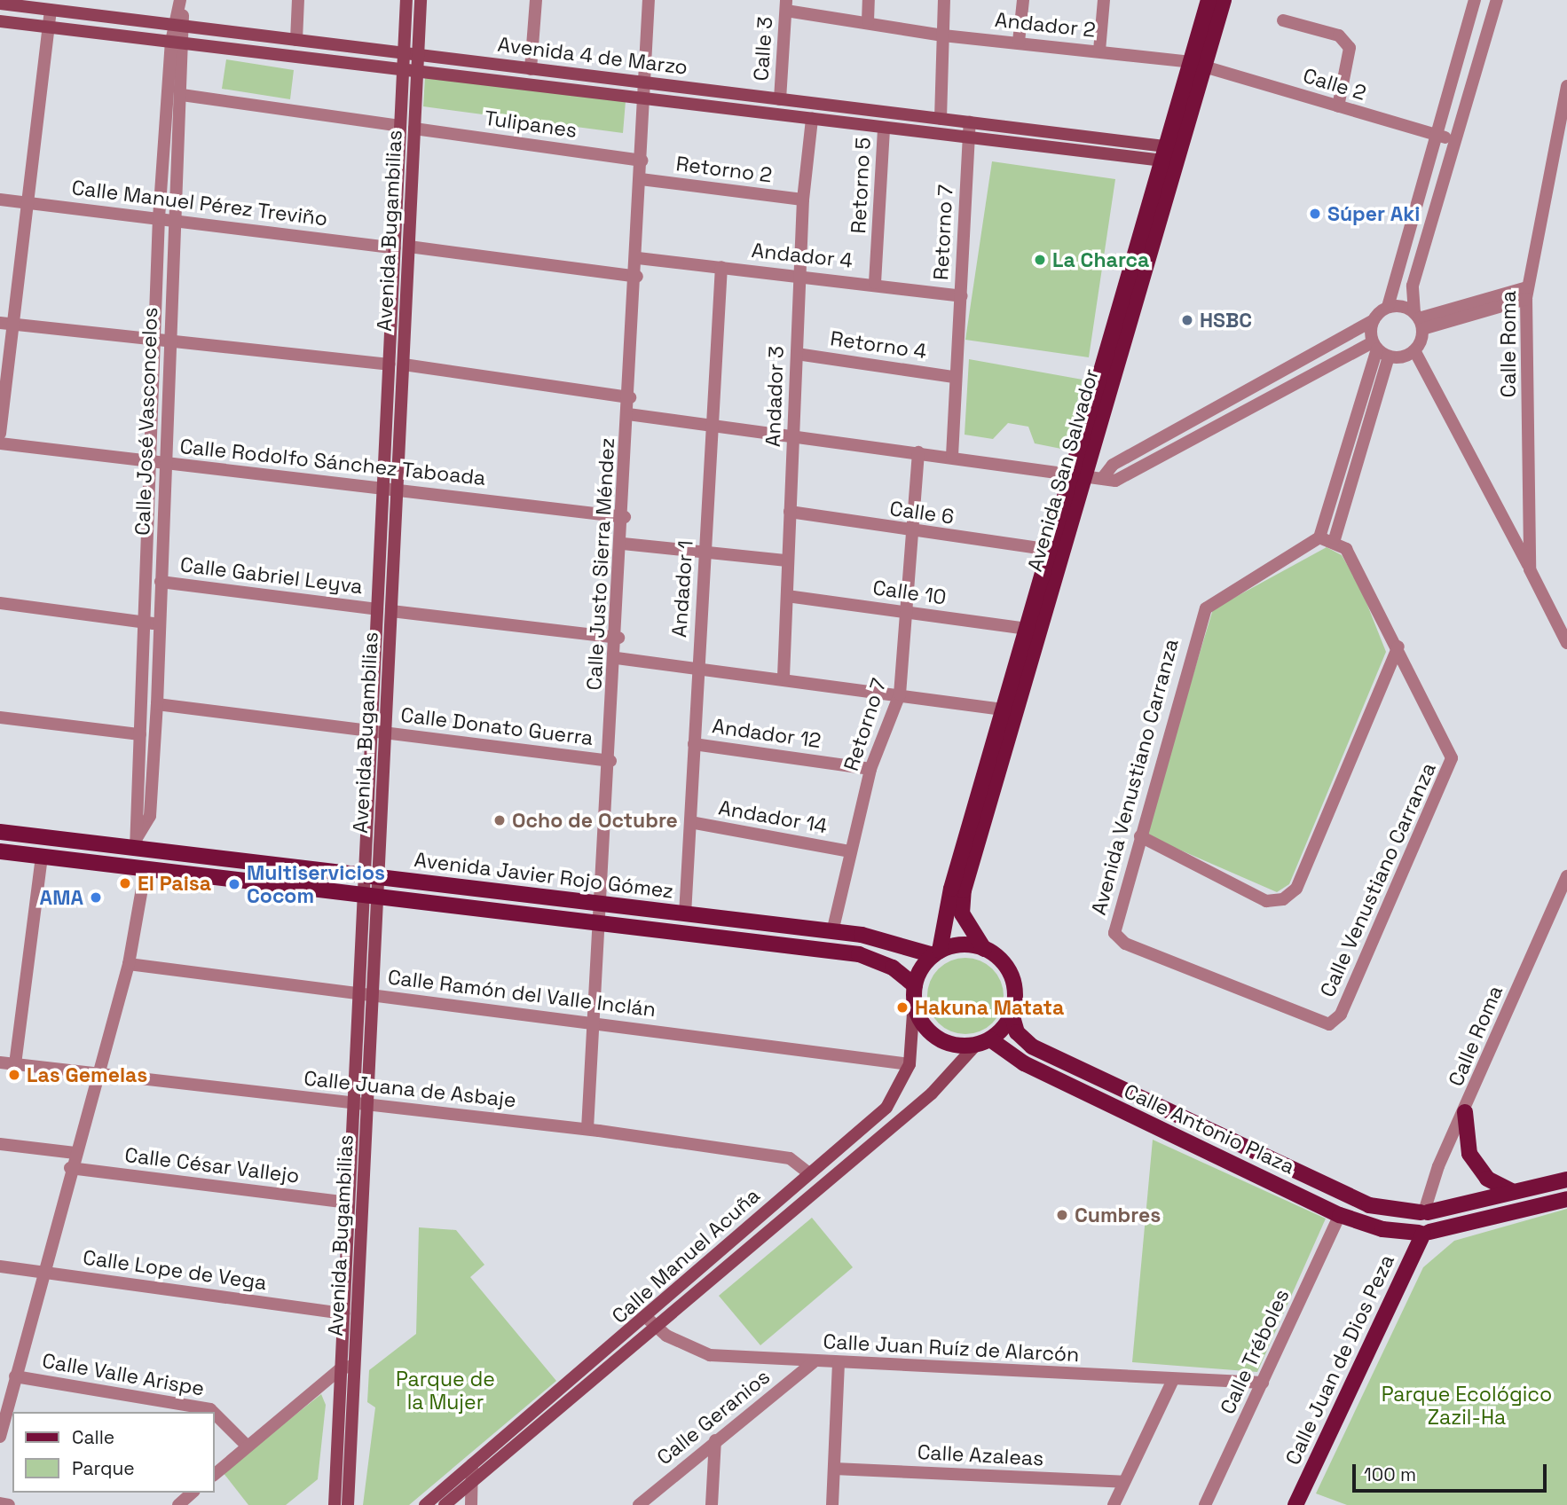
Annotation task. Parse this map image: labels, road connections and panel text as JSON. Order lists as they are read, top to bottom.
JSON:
{
  "streets": {
    "main road": [
      "Avenida 4 de Marzo",
      "Avenida Bugambilias",
      "Avenida San Salvador",
      "Avenida Javier Rojo Gómez",
      "Calle Antonio Plaza",
      "Calle Manuel Acuña",
      "Calle Juan de Dios Peza"
    ],
    "street": [
      "Andador 2",
      "Calle 3",
      "Calle 2",
      "Tulipanes",
      "Retorno 2",
      "Retorno 5",
      "Calle Manuel Pérez Treviño",
      "Retorno 7",
      "Andador 4",
      "Calle Roma",
      "Retorno 4",
      "Andador 3",
      "Calle José Vasconcelos",
      "Calle Rodolfo Sánchez Taboada",
      "Calle 6",
      "Calle Justo Sierra Méndez",
      "Calle Gabriel Leyva",
      "Andador 1",
      "Calle 10",
      "Calle Donato Guerra",
      "Andador 12",
      "Avenida Venustiano Carranza",
      "Andador 14",
      "Calle Venustiano Carranza",
      "Calle Ramón del Valle Inclán",
      "Calle Juana de Asbaje",
      "Calle César Vallejo",
      "Calle Lope de Vega",
      "Calle Juan Ruíz de Alarcón",
      "Calle Tréboles",
      "Calle Valle Arispe",
      "Calle Geranios",
      "Calle Azaleas"
    ]
  },
  "crossings": [
    ["Andador 2", "Calle 3"],
    ["Andador 2", "Calle 2"],
    ["Andador 2", "Avenida San Salvador"],
    ["Calle 3", "Avenida 4 de Marzo"],
    ["Avenida 4 de Marzo", "Retorno 5"],
    ["Avenida 4 de Marzo", "Avenida Bugambilias"],
    ["Avenida 4 de Marzo", "Retorno 7"],
    ["Avenida 4 de Marzo", "Andador 3"],
    ["Avenida 4 de Marzo", "Calle José Vasconcelos"],
    ["Avenida 4 de Marzo", "Avenida San Salvador"],
    ["Avenida 4 de Marzo", "Calle Justo Sierra Méndez"],
    ["Calle 2", "Avenida San Salvador"],
    ["Tulipanes", "Avenida Bugambilias"],
    ["Tulipanes", "Calle Justo Sierra Méndez"],
    ["Retorno 2", "Andador 3"],
    ["Retorno 2", "Calle Justo Sierra Méndez"],
    ["Retorno 5", "Andador 4"],
    ["Calle Manuel Pérez Treviño", "Avenida Bugambilias"],
    ["Calle Manuel Pérez Treviño", "Calle José Vasconcelos"],
    ["Avenida Bugambilias", "Calle Rodolfo Sánchez Taboada"],
    ["Avenida Bugambilias", "Calle Gabriel Leyva"],
    ["Avenida Bugambilias", "Calle Donato Guerra"],
    ["Avenida Bugambilias", "Avenida Javier Rojo Gómez"],
    ["Avenida Bugambilias", "Calle Ramón del Valle Inclán"],
    ["Avenida Bugambilias", "Calle Juana de Asbaje"],
    ["Avenida Bugambilias", "Calle César Vallejo"],
    ["Avenida Bugambilias", "Calle Lope de Vega"],
    ["Retorno 7", "Andador 4"],
    ["Retorno 7", "Retorno 4"],
    ["Retorno 7", "Calle 6"],
    ["Retorno 7", "Calle 10"],
    ["Retorno 7", "Andador 12"],
    ["Retorno 7", "Andador 14"],
    ["Retorno 7", "Avenida Javier Rojo Gómez"],
    ["Andador 4", "Andador 3"],
    ["Andador 4", "Calle Justo Sierra Méndez"],
    ["Andador 4", "Andador 1"],
    ["Calle Roma", "Calle Antonio Plaza"],
    ["Retorno 4", "Andador 3"],
    ["Andador 3", "Calle 6"],
    ["Andador 3", "Calle 10"],
    ["Calle José Vasconcelos", "Calle Rodolfo Sánchez Taboada"],
    ["Calle José Vasconcelos", "Calle Gabriel Leyva"],
    ["Calle José Vasconcelos", "Calle Donato Guerra"],
    ["Calle José Vasconcelos", "Avenida Javier Rojo Gómez"],
    ["Calle Rodolfo Sánchez Taboada", "Calle Justo Sierra Méndez"],
    ["Avenida San Salvador", "Calle 6"],
    ["Avenida San Salvador", "Calle 10"],
    ["Avenida San Salvador", "Avenida Javier Rojo Gómez"],
    ["Avenida San Salvador", "Calle Antonio Plaza"],
    ["Avenida San Salvador", "Calle Manuel Acuña"],
    ["Calle Justo Sierra Méndez", "Calle Donato Guerra"],
    ["Calle Justo Sierra Méndez", "Avenida Javier Rojo Gómez"],
    ["Calle Justo Sierra Méndez", "Calle Ramón del Valle Inclán"],
    ["Calle Justo Sierra Méndez", "Calle Juana de Asbaje"],
    ["Andador 1", "Andador 12"],
    ["Andador 1", "Andador 14"],
    ["Andador 1", "Avenida Javier Rojo Gómez"],
    ["Avenida Venustiano Carranza", "Calle Venustiano Carranza"],
    ["Avenida Javier Rojo Gómez", "Calle Antonio Plaza"],
    ["Avenida Javier Rojo Gómez", "Calle Manuel Acuña"],
    ["Calle Ramón del Valle Inclán", "Calle Manuel Acuña"],
    ["Calle Juana de Asbaje", "Calle Manuel Acuña"],
    ["Calle Antonio Plaza", "Calle Manuel Acuña"],
    ["Calle Antonio Plaza", "Calle Tréboles"],
    ["Calle Antonio Plaza", "Calle Juan de Dios Peza"],
    ["Calle Manuel Acuña", "Calle Juan Ruíz de Alarcón"],
    ["Calle Juan Ruíz de Alarcón", "Calle Tréboles"],
    ["Calle Juan Ruíz de Alarcón", "Calle Geranios"]
  ],
  "parks": ["Parque de la Mujer", "Parque Ecológico Zazil-Ha"],
  "places": [
    "Súper Aki",
    "La Charca",
    "HSBC",
    "Ocho de Octubre",
    "El Paisa",
    "Multiservicios Cocom",
    "AMA",
    "Hakuna Matata",
    "Las Gemelas",
    "Cumbres"
  ],
  "legend": ["Calle", "Parque"],
  "scale_bar": "100 m"
}
